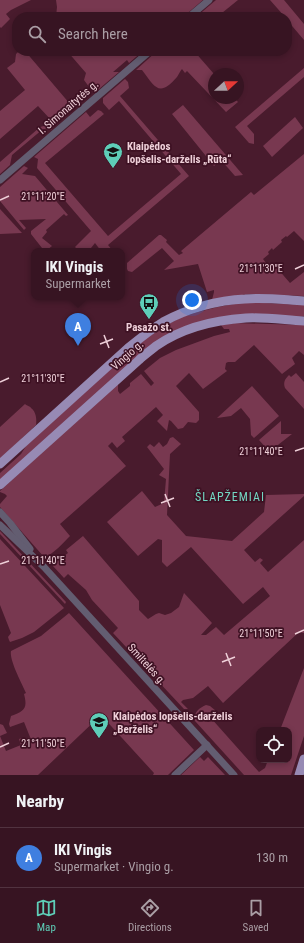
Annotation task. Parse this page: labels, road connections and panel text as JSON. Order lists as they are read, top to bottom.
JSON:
{
  "streets": {
    "main road": ["Vingio g."],
    "street": ["I. Simonaitytės g.", "Smiltelės g."]
  },
  "districts": ["ŠLAPŽEMIAI"],
  "places": {
    "school or university": ["Klaipėdos lopšelis-darželis „Rūta“", "Klaipėdos lopšelis-darželis „Berželis“"],
    "bus stop": ["Pasažo st."]
  },
  "north": "right",
  "page": {
    "search": "Search here",
    "popup": ["IKI Vingis", "Supermarket"],
    "pins": "A",
    "heading": "Nearby",
    "list": [
      {
        "mark": "A",
        "name": "IKI Vingis",
        "note": "Supermarket · Vingio g.",
        "value": "130 m"
      }
    ],
    "nav": ["Map", "Directions", "Saved"]
  },
  "coordinates": [
    "21°11'20\"E",
    "21°11'30\"E",
    "21°11'40\"E",
    "21°11'50\"E"
  ]
}
